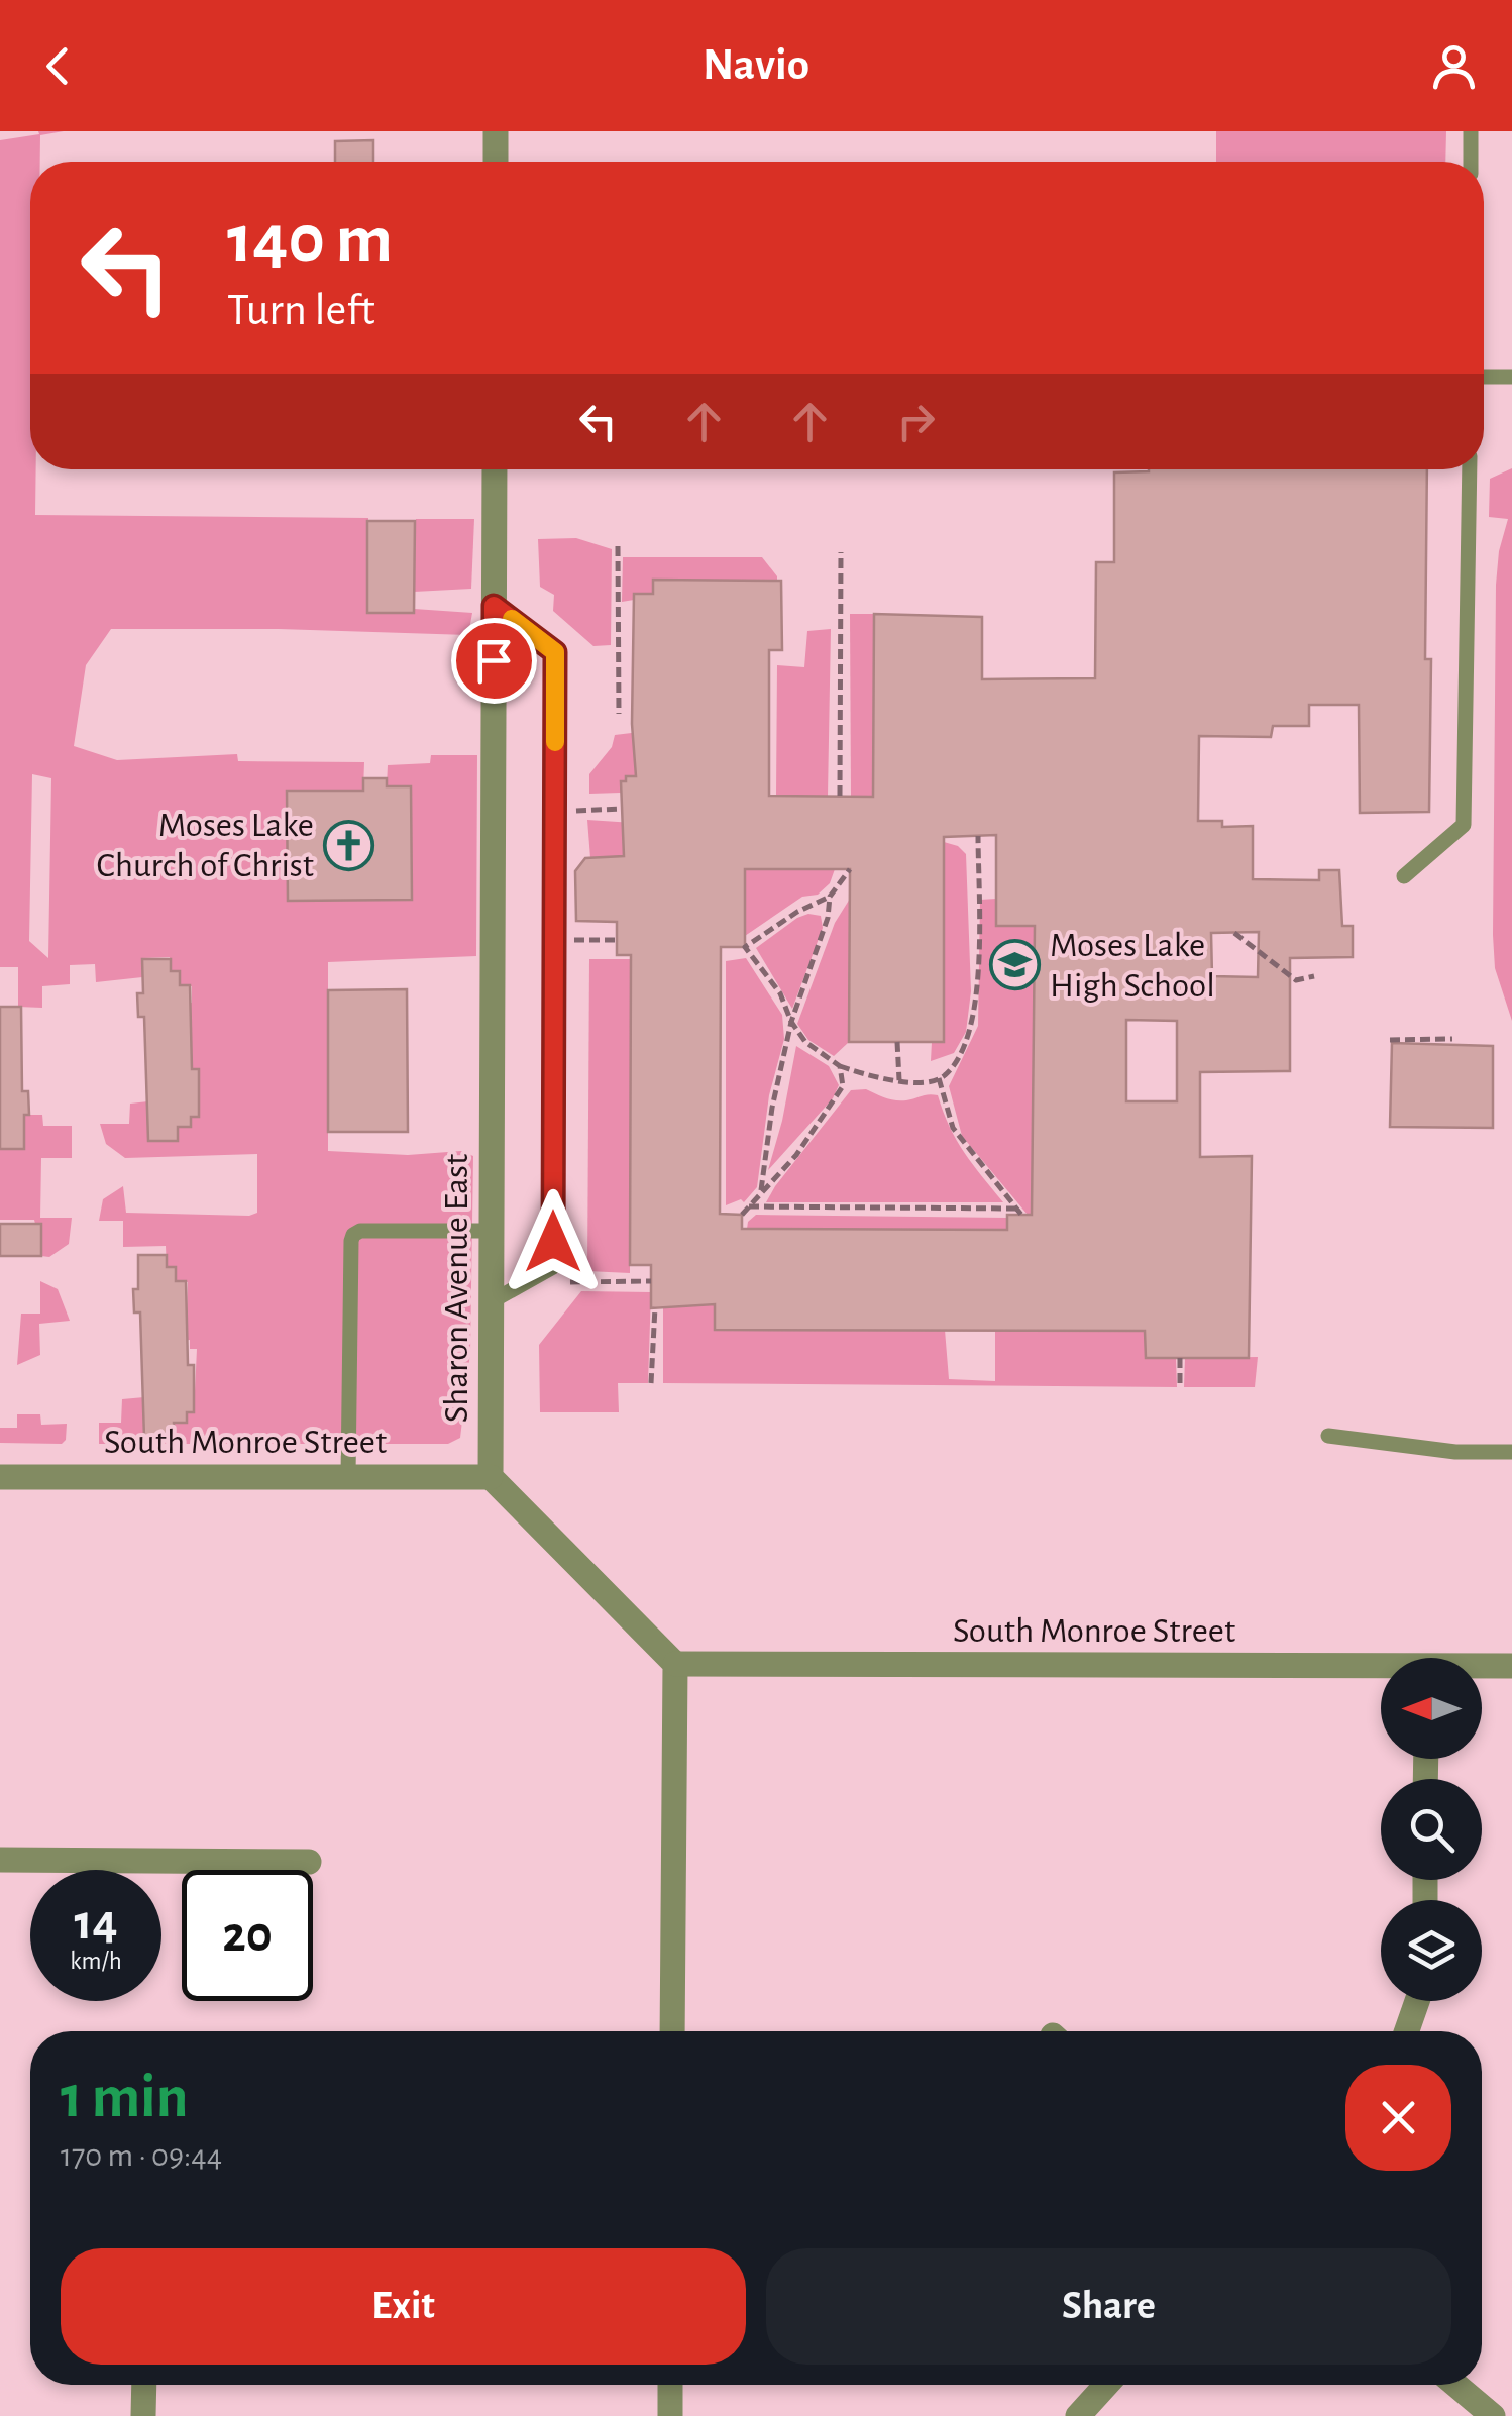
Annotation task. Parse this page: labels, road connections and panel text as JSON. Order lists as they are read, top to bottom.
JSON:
{
  "streets": {
    "street": ["Sharon Avenue East", "South Monroe Street"]
  },
  "crossings": [
    ["Sharon Avenue East", "South Monroe Street"]
  ],
  "places": {
    "church": ["Moses Lake Church of Christ"],
    "school or university": ["Moses Lake High School"]
  },
  "north": "left",
  "page": {
    "header": "Navio",
    "turn": ["140 m", "Turn left"],
    "speed": "14 km/h",
    "limit": "20",
    "heading": ["1 min", "170 m · 09:44"],
    "buttons": ["Exit", "Share"]
  }
}
